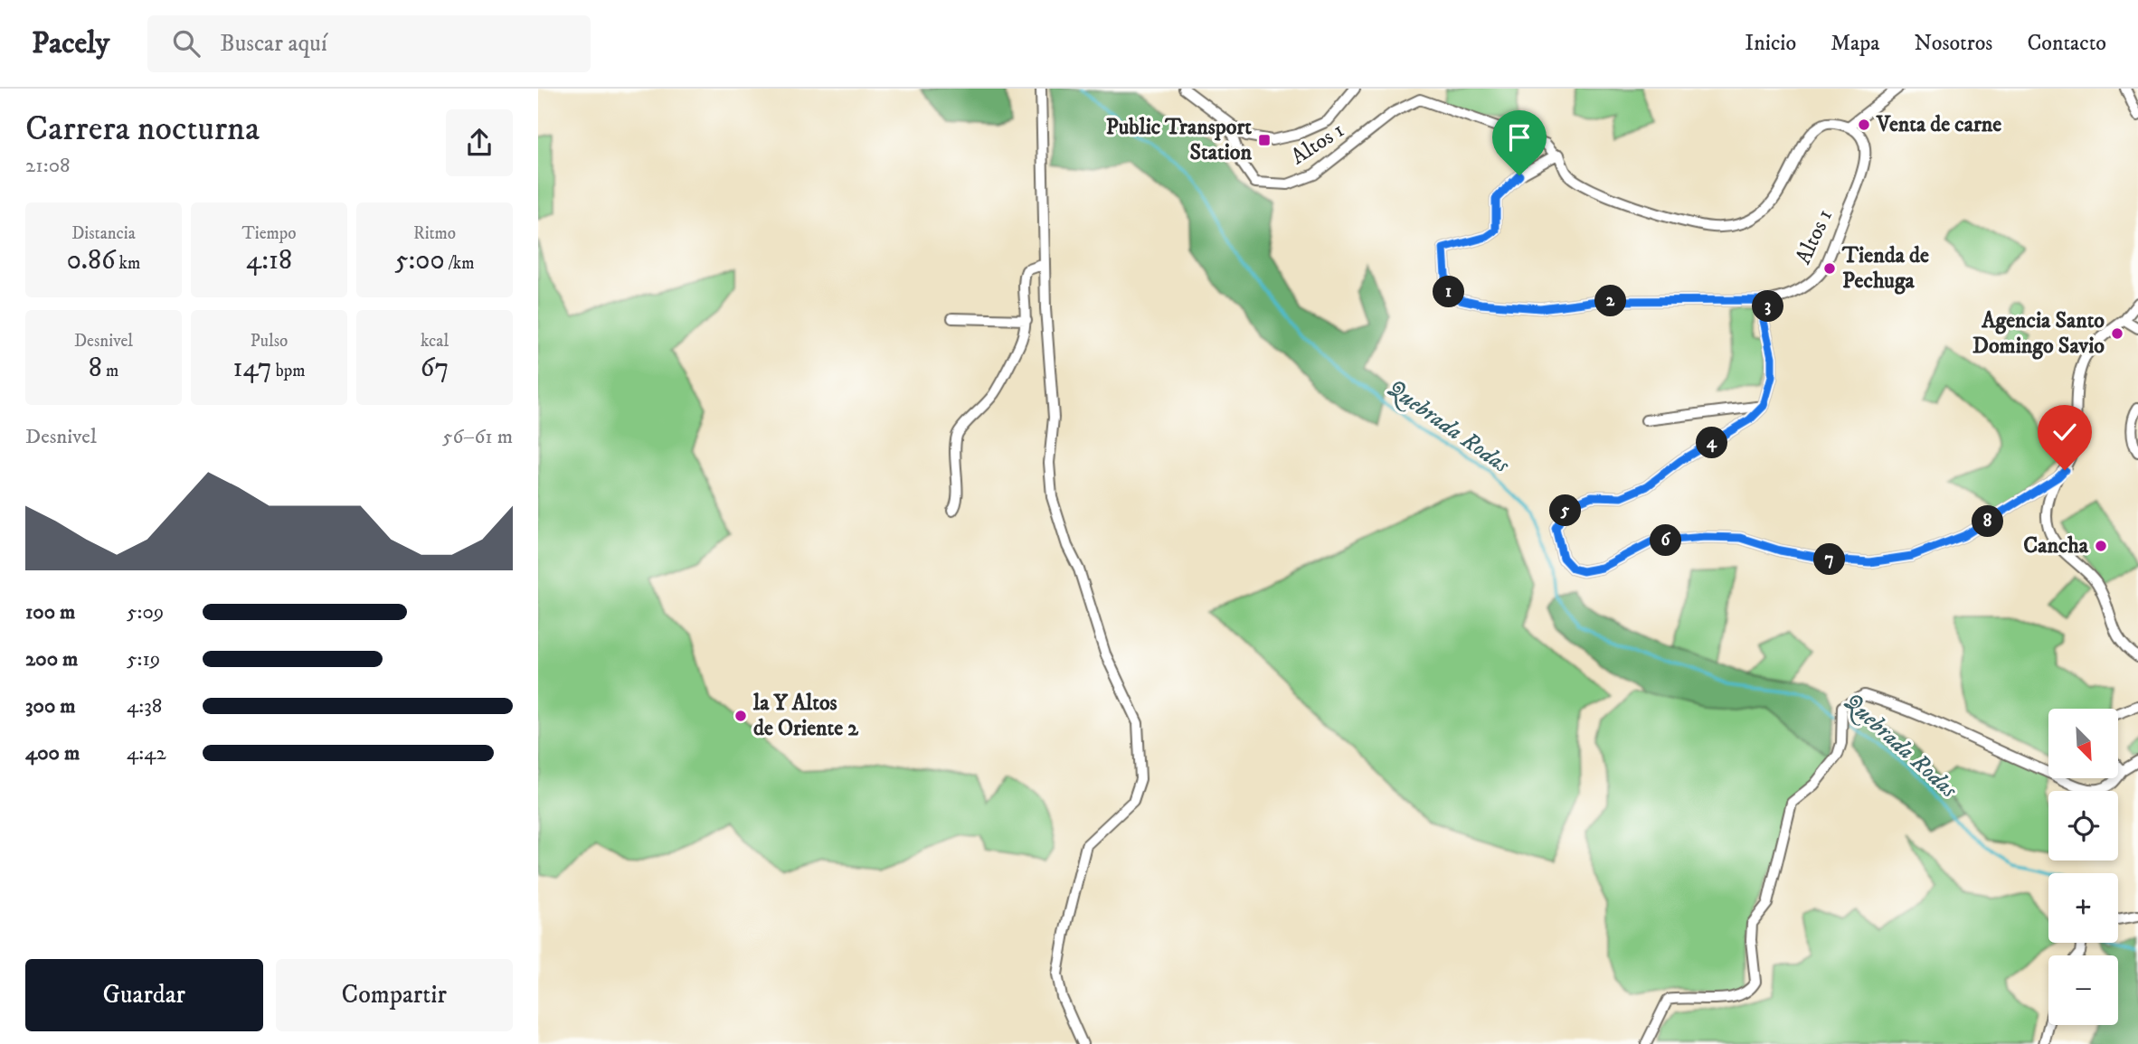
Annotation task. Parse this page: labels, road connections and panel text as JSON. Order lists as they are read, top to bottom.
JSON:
{
  "streets": {
    "street": ["Altos 1"]
  },
  "water": ["Quebrada Rodas"],
  "places": {
    "other": [
      "Venta de carne",
      "Tienda de Pechuga",
      "Agencia Santo Domingo Savio",
      "Cancha",
      "la Y Altos de Oriente 2"
    ],
    "transit": ["Public Transport Station"]
  },
  "north": "bottom right",
  "page": {
    "header": "Pacely",
    "search": "Buscar aquí",
    "nav": [
      "Inicio",
      "Mapa",
      "Nosotros",
      "Contacto"
    ],
    "heading": ["Carrera nocturna", "21:08"],
    "stats": [
      ["Distancia", "0.86 km"],
      ["Tiempo", "4:18"],
      ["Ritmo", "5:00 /km"],
      ["Desnivel", "8 m"],
      ["Pulso", "147 bpm"],
      ["kcal", "67"]
    ],
    "pins": [
      "1",
      "2",
      "3",
      "4",
      "5",
      "8",
      "6",
      "7"
    ],
    "chart": ["Desnivel", "56–61 m"],
    "list": [
      {
        "name": "100 m",
        "note": "5:09"
      },
      {
        "name": "200 m",
        "note": "5:19"
      },
      {
        "name": "300 m",
        "note": "4:38"
      },
      {
        "name": "400 m",
        "note": "4:42"
      }
    ],
    "map_buttons": ["+", "−"],
    "buttons": ["Guardar", "Compartir"]
  }
}
